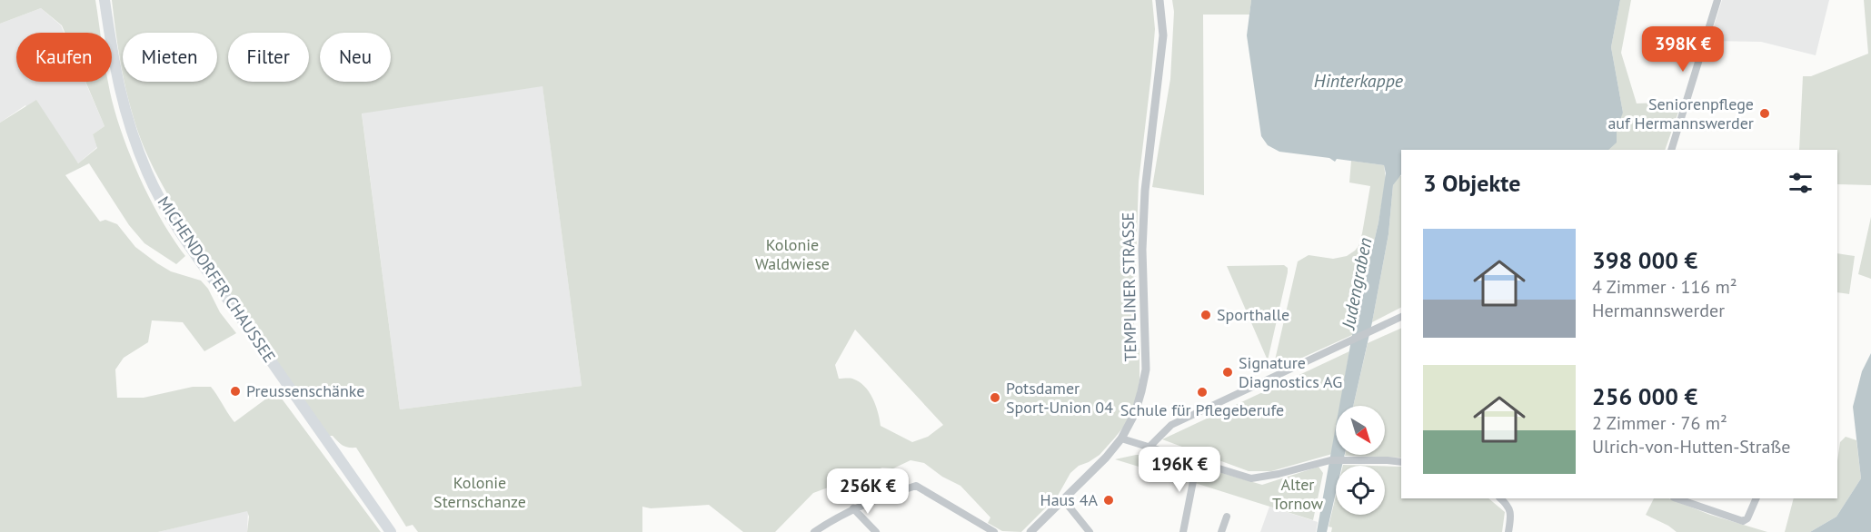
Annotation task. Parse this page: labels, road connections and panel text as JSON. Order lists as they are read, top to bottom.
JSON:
{
  "streets": {
    "main road": ["MICHENDORFER CHAUSSEE"],
    "street": ["TEMPLINER STRASSE"]
  },
  "water": ["Hinterkappe", "Judengraben"],
  "parks": ["Kolonie Waldwiese", "Kolonie Sternschanze", "Alter Tornow"],
  "places": [
    "Seniorenpflege auf Hermannswerder",
    "Sporthalle",
    "Signature Diagnostics AG",
    "Preussenschänke",
    "Schule für Pflegeberufe",
    "Potsdamer Sport-Union 04",
    "Haus 4A"
  ],
  "north": "bottom right",
  "page": {
    "price": ["398K €", "196K €", "256K €"],
    "chip": [
      "Kaufen",
      "Mieten",
      "Filter",
      "Neu"
    ],
    "heading": "3 Objekte",
    "list": [
      {
        "name": "398 000 €",
        "note": "4 Zimmer · 116 m² · Hermannswerder"
      },
      {
        "name": "256 000 €",
        "note": "2 Zimmer · 76 m² · Ulrich-von-Hutten-Straße"
      }
    ]
  }
}
